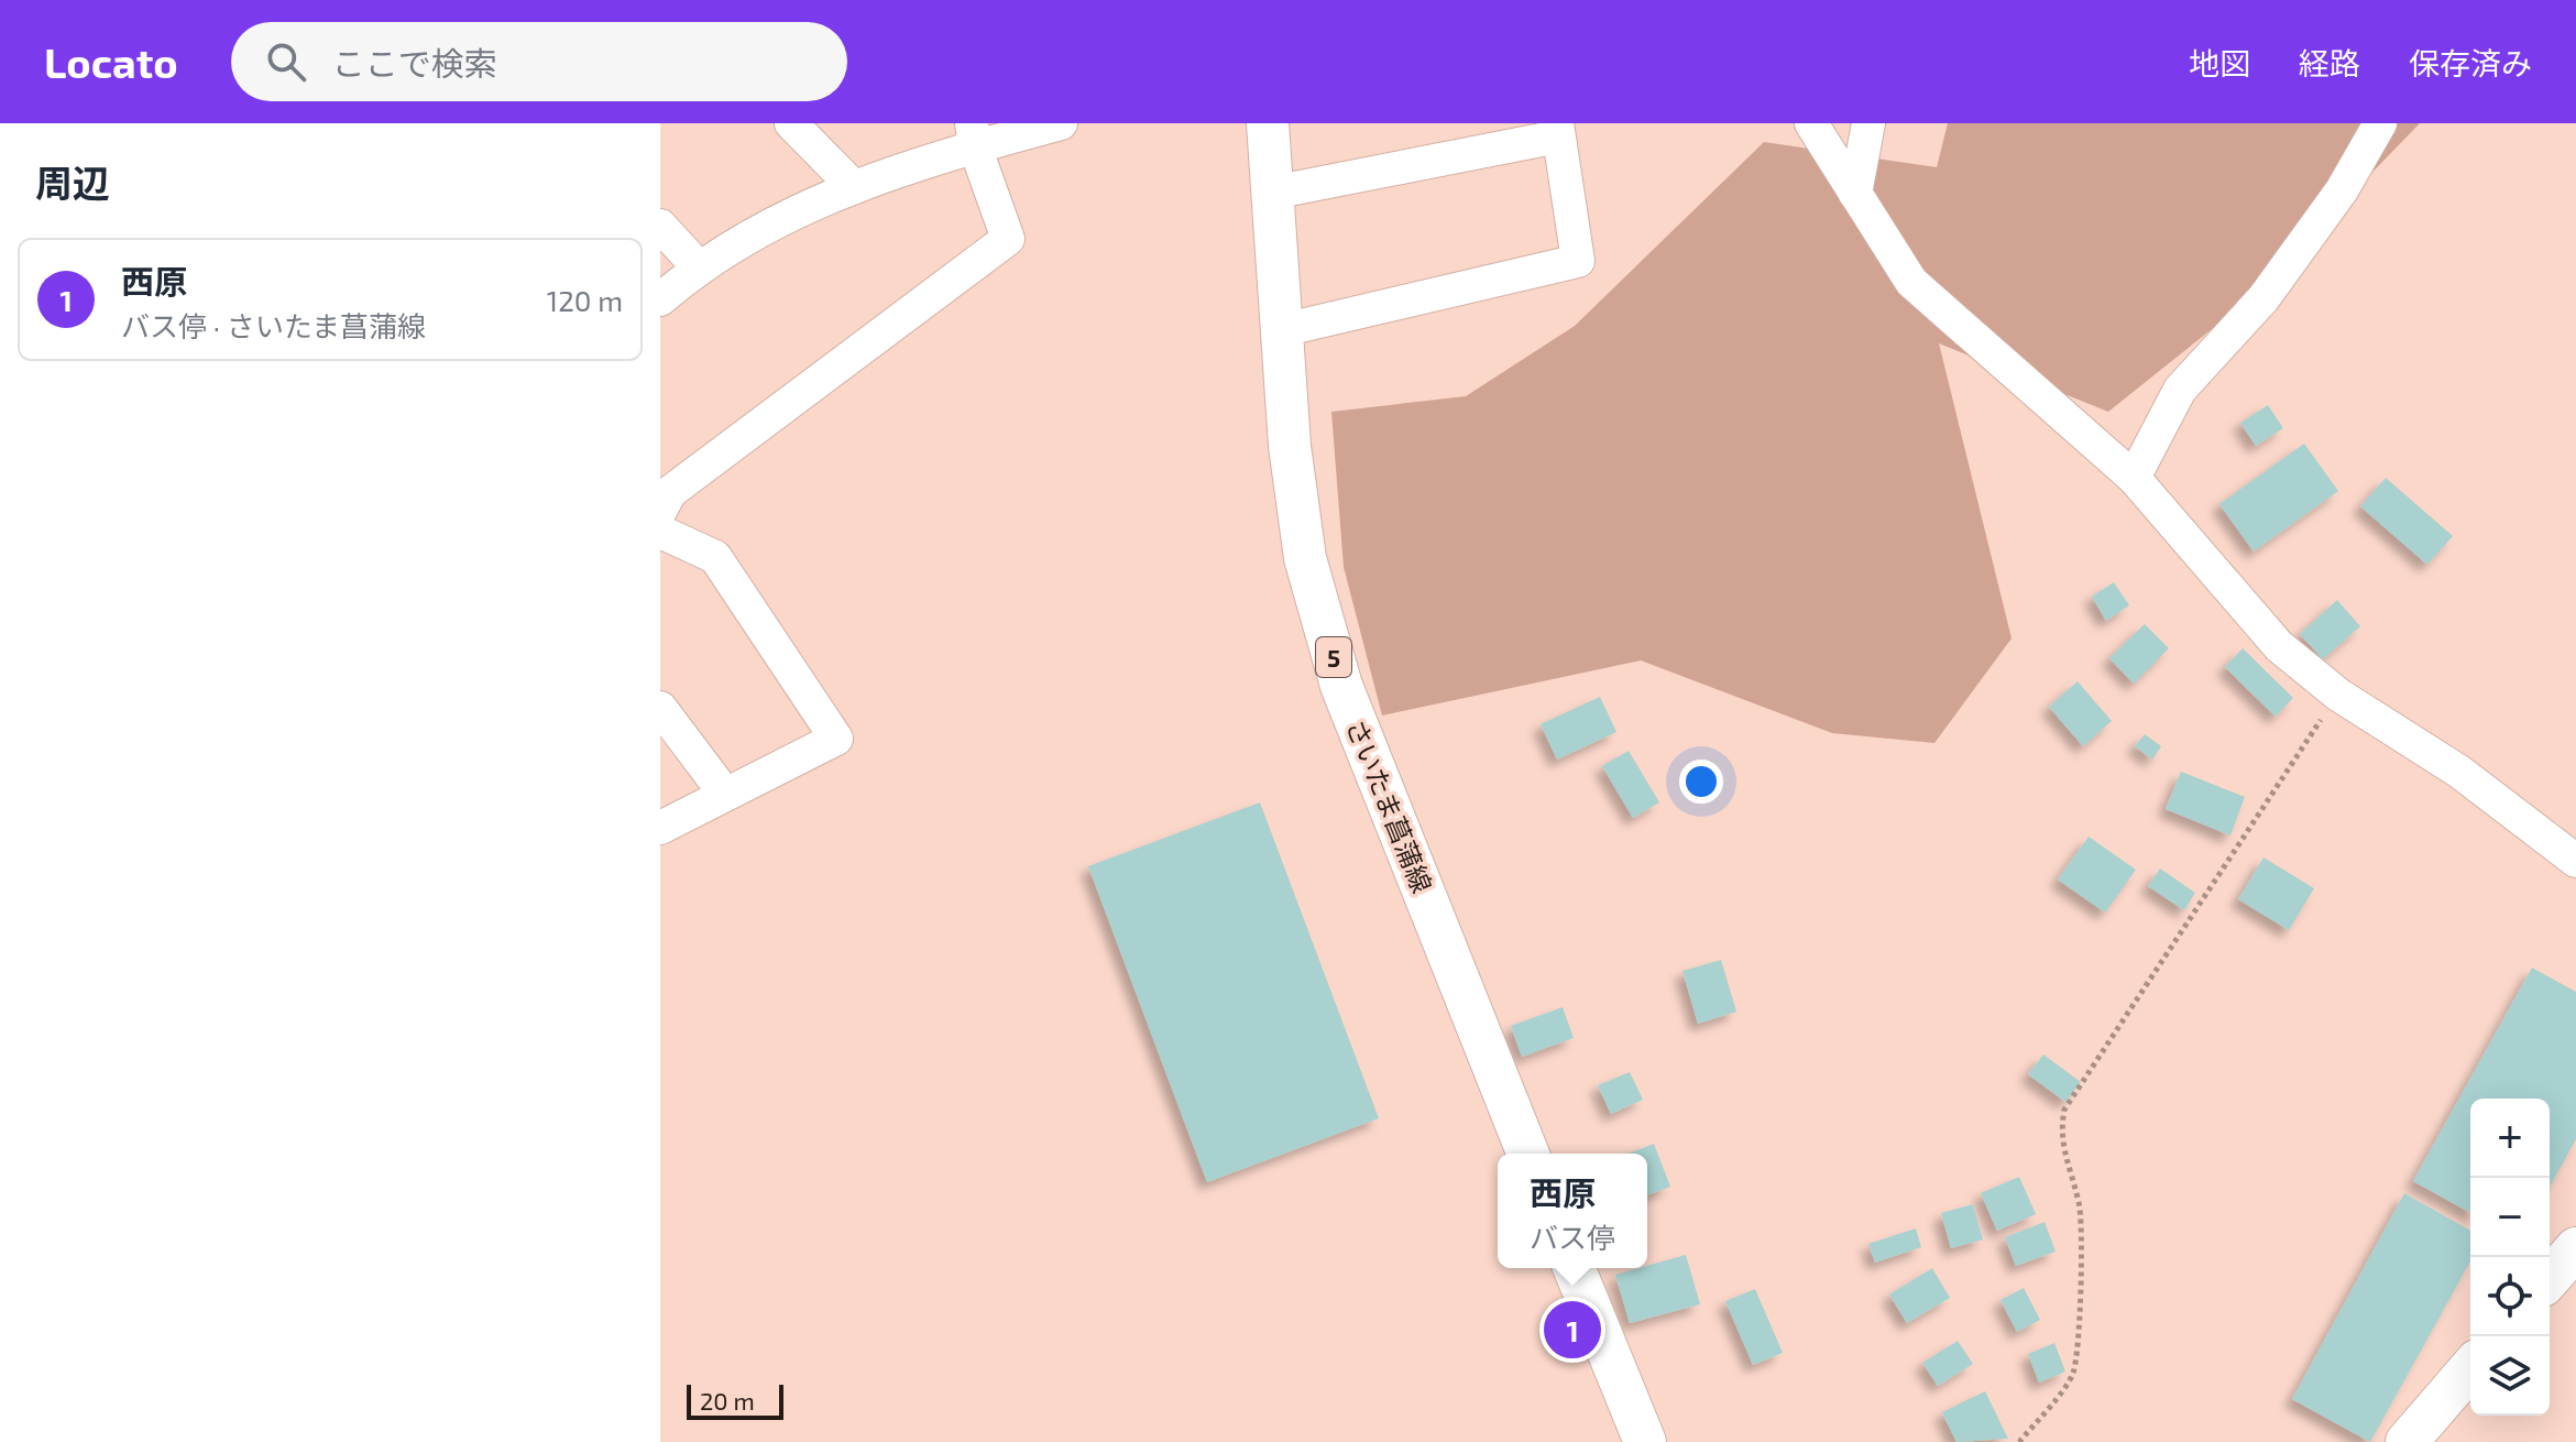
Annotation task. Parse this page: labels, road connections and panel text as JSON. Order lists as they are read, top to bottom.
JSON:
{
  "streets": {
    "main road": ["5", "さいたま菖蒲線"]
  },
  "scale_bar": "20 m",
  "page": {
    "header": "Locato",
    "search": "ここで検索",
    "nav": ["地図", "経路", "保存済み"],
    "heading": "周辺",
    "list": [
      {
        "mark": "1",
        "name": "西原",
        "note": "バス停 · さいたま菖蒲線",
        "value": "120 m"
      }
    ],
    "map_buttons": ["+", "−"],
    "popup": ["西原", "バス停"],
    "pins": "1",
    "scale": "20 m"
  }
}
